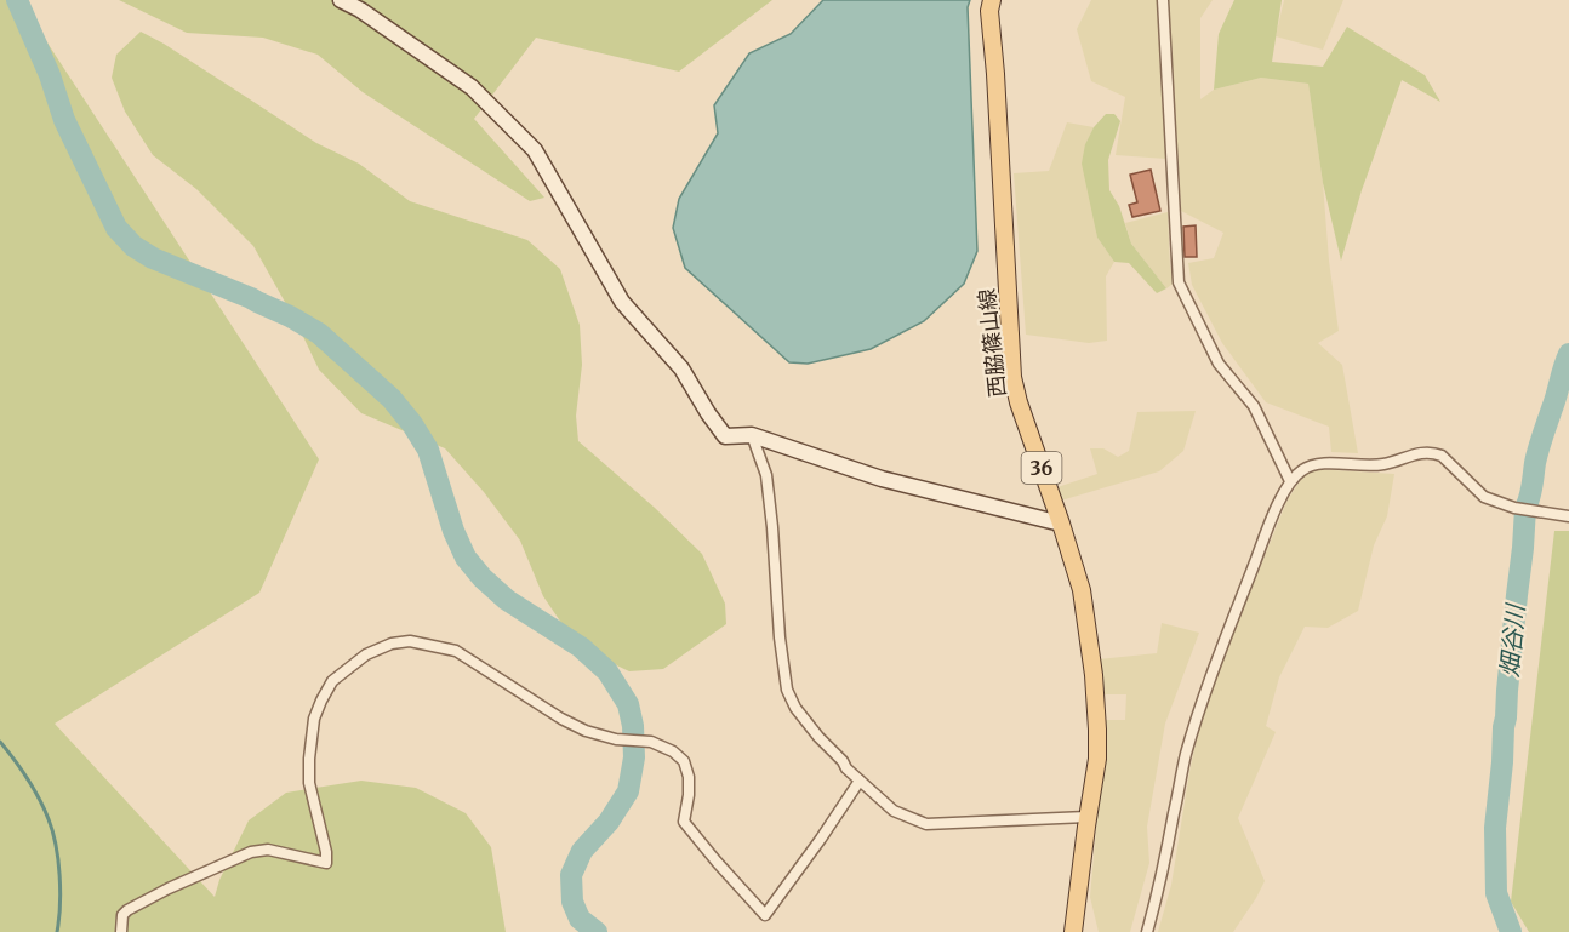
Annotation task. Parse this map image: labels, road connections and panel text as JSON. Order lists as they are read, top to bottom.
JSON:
{
  "streets": {
    "main road": ["西脇篠山線", "36"]
  },
  "water": ["畑谷川"]
}
